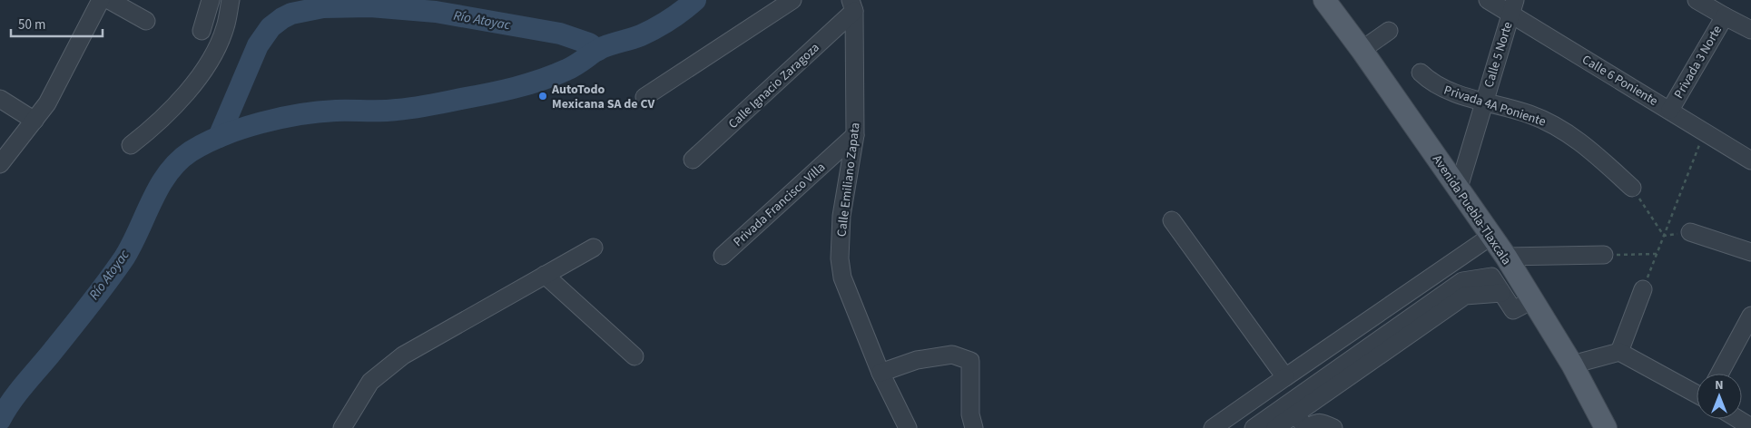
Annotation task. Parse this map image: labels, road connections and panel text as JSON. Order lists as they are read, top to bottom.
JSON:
{
  "streets": {
    "main road": ["Avenida Puebla-Tlaxcala"],
    "street": [
      "Calle 5 Norte",
      "Privada 3 Norte",
      "Calle 6 Poniente",
      "Calle Ignacio Zaragoza",
      "Privada 4A Poniente",
      "Calle Emiliano Zapata",
      "Privada Francisco Villa"
    ]
  },
  "crossings": [
    ["Calle 5 Norte", "Calle 6 Poniente"],
    ["Calle 5 Norte", "Privada 4A Poniente"],
    ["Calle 5 Norte", "Avenida Puebla-Tlaxcala"],
    ["Privada 3 Norte", "Calle 6 Poniente"],
    ["Calle Ignacio Zaragoza", "Calle Emiliano Zapata"],
    ["Calle Emiliano Zapata", "Privada Francisco Villa"]
  ],
  "water": ["Río Atoyac"],
  "places": ["AutoTodo Mexicana SA de CV"],
  "scale_bar": "50 m",
  "north": "top"
}
